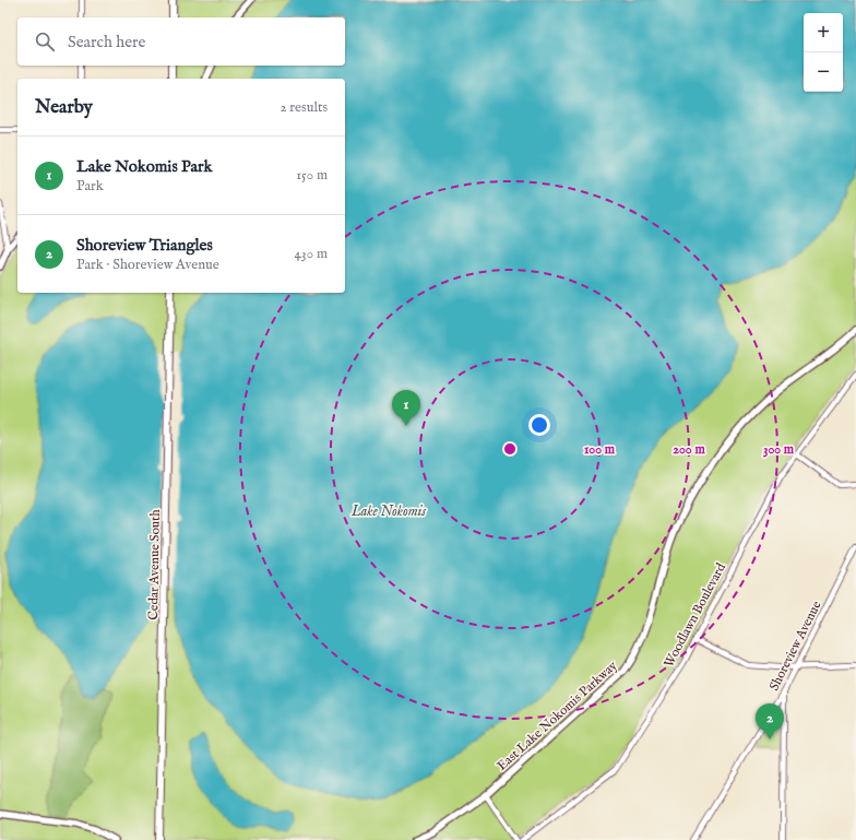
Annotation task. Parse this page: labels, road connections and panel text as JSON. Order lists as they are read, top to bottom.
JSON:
{
  "streets": {
    "main road": ["Cedar Avenue South"],
    "street": ["Woodlawn Boulevard", "Shoreview Avenue", "East Lake Nokomis Parkway"]
  },
  "water": ["Lake Nokomis"],
  "page": {
    "map_buttons": ["+", "−"],
    "search": "Search here",
    "heading": ["Nearby", "2 results"],
    "list": [
      {
        "mark": "1",
        "name": "Lake Nokomis Park",
        "note": "Park",
        "value": "150 m"
      },
      {
        "mark": "2",
        "name": "Shoreview Triangles",
        "note": "Park · Shoreview Avenue",
        "value": "430 m"
      }
    ],
    "pins": ["1", "2"]
  },
  "rings": ["100 m", "200 m", "300 m"]
}
